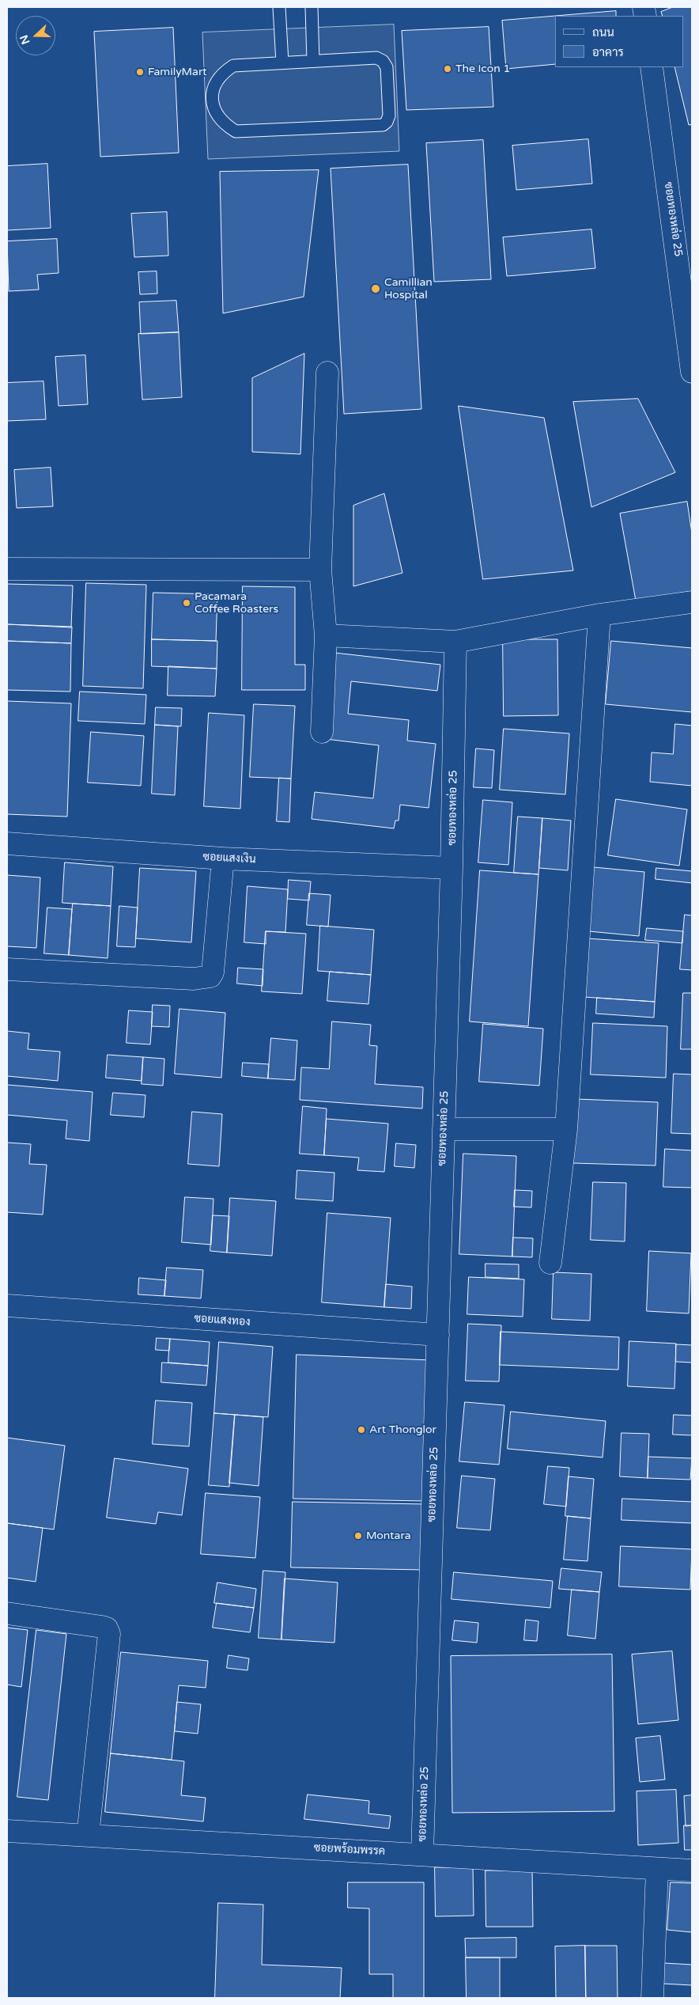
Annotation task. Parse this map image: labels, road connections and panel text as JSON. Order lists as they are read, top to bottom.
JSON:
{
  "streets": {
    "street": [
      "ซอยทองหล่อ 25",
      "ซอยแสงเงิน",
      "ซอยแสงทอง",
      "ซอยพร้อมพรรค"
    ]
  },
  "crossings": [
    ["ซอยทองหล่อ 25", "ซอยแสงเงิน"],
    ["ซอยทองหล่อ 25", "ซอยแสงทอง"],
    ["ซอยทองหล่อ 25", "ซอยพร้อมพรรค"]
  ],
  "places": [
    "The Icon 1",
    "FamilyMart",
    "Camillian Hospital",
    "Pacamara Coffee Roasters",
    "Art Thonglor",
    "Montara"
  ],
  "legend": ["ถนน", "อาคาร"],
  "north": "left"
}
